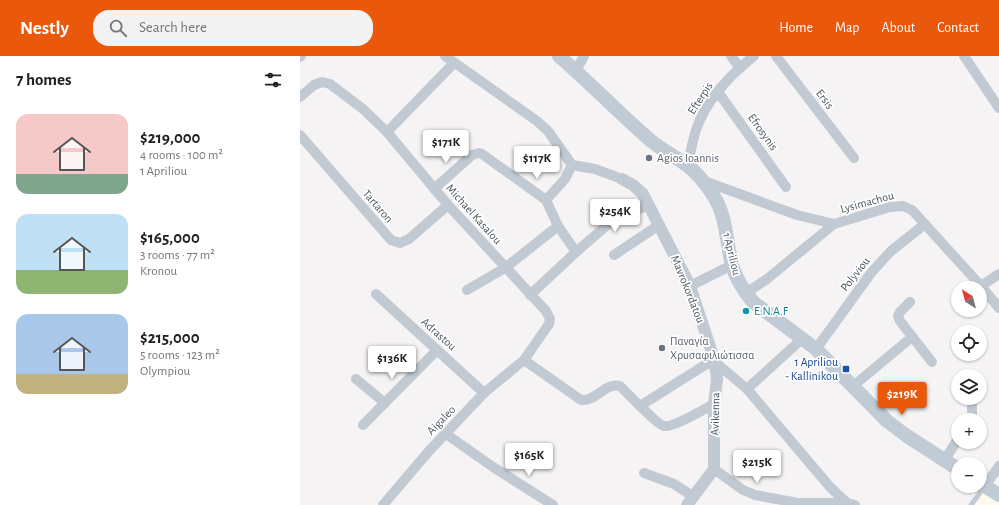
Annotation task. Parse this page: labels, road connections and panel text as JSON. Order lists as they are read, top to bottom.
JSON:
{
  "streets": {
    "main road": ["1 Apriliou"],
    "street": [
      "Efterpis",
      "Ersis",
      "Efrosynis",
      "Lysimachou",
      "Tartaron",
      "Michael Kasalou",
      "Polyviou",
      "Mavrokordatou",
      "Adrastou",
      "Avikenna",
      "Aigaleo"
    ]
  },
  "crossings": [
    ["Efterpis", "Efrosynis"],
    ["Efterpis", "1 Apriliou"],
    ["Lysimachou", "1 Apriliou"],
    ["Lysimachou", "Polyviou"],
    ["Tartaron", "Michael Kasalou"],
    ["Michael Kasalou", "Aigaleo"],
    ["1 Apriliou", "Polyviou"],
    ["Mavrokordatou", "Avikenna"],
    ["Adrastou", "Aigaleo"]
  ],
  "places": {
    "other": ["Agios Ioannis", "E.N.A.F", "Παναγία Χρυσαφιλιώτισσα"],
    "transit": ["1 Apriliou - Kallinikou"]
  },
  "north": "top left",
  "page": {
    "header": "Nestly",
    "search": "Search here",
    "nav": [
      "Home",
      "Map",
      "About",
      "Contact"
    ],
    "heading": "7 homes",
    "list": [
      {
        "name": "$219,000",
        "note": "4 rooms · 100 m² · 1 Apriliou"
      },
      {
        "name": "$165,000",
        "note": "3 rooms · 77 m² · Kronou"
      },
      {
        "name": "$215,000",
        "note": "5 rooms · 123 m² · Olympiou"
      }
    ],
    "price": [
      "$171K",
      "$117K",
      "$254K",
      "$136K",
      "$219K",
      "$165K",
      "$215K"
    ],
    "map_buttons": ["+", "−"]
  }
}
